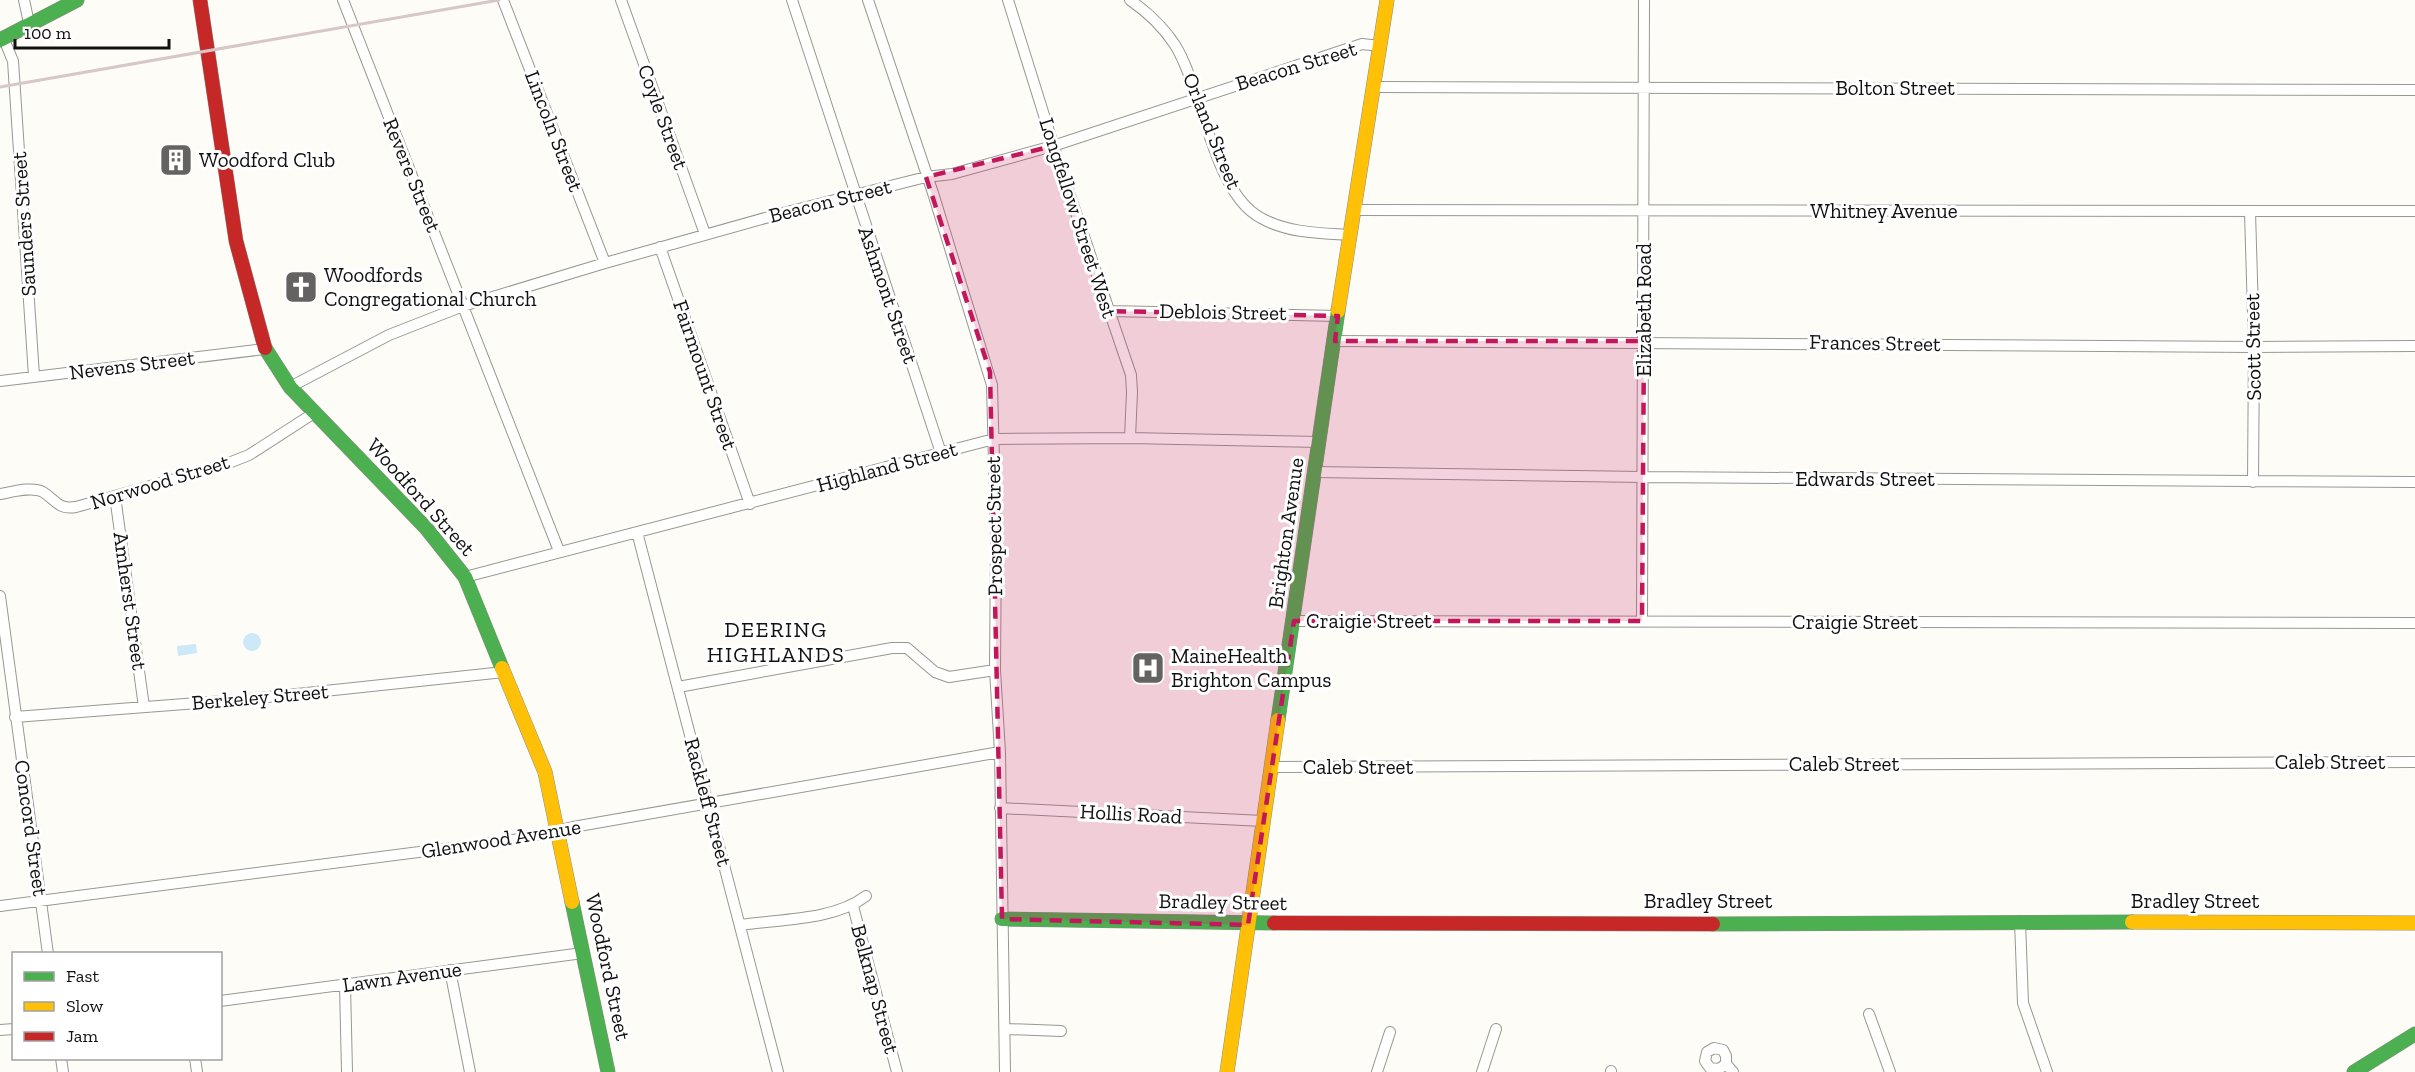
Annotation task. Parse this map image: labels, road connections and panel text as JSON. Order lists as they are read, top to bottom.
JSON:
{
  "streets": {
    "main road": ["Woodford Street", "Brighton Avenue", "Bradley Street"],
    "street": [
      "Beacon Street",
      "Bolton Street",
      "Coyle Street",
      "Lincoln Street",
      "Orland Street",
      "Revere Street",
      "Whitney Avenue",
      "Longfellow Street West",
      "Saunders Street",
      "Ashmont Street",
      "Elizabeth Road",
      "Deblois Street",
      "Frances Street",
      "Scott Street",
      "Nevens Street",
      "Fairmount Street",
      "Highland Street",
      "Edwards Street",
      "Norwood Street",
      "Prospect Street",
      "Amherst Street",
      "Craigie Street",
      "Berkeley Street",
      "Caleb Street",
      "Rackleff Street",
      "Hollis Road",
      "Concord Street",
      "Glenwood Avenue",
      "Lawn Avenue",
      "Belknap Street"
    ]
  },
  "crossings": [
    ["Beacon Street", "Coyle Street"],
    ["Beacon Street", "Lincoln Street"],
    ["Beacon Street", "Orland Street"],
    ["Beacon Street", "Revere Street"],
    ["Beacon Street", "Longfellow Street West"],
    ["Beacon Street", "Ashmont Street"],
    ["Beacon Street", "Fairmount Street"],
    ["Beacon Street", "Woodford Street"],
    ["Beacon Street", "Prospect Street"],
    ["Beacon Street", "Brighton Avenue"],
    ["Bolton Street", "Elizabeth Road"],
    ["Bolton Street", "Brighton Avenue"],
    ["Orland Street", "Brighton Avenue"],
    ["Revere Street", "Highland Street"],
    ["Whitney Avenue", "Elizabeth Road"],
    ["Whitney Avenue", "Scott Street"],
    ["Whitney Avenue", "Brighton Avenue"],
    ["Longfellow Street West", "Deblois Street"],
    ["Longfellow Street West", "Highland Street"],
    ["Saunders Street", "Nevens Street"],
    ["Ashmont Street", "Highland Street"],
    ["Elizabeth Road", "Frances Street"],
    ["Elizabeth Road", "Edwards Street"],
    ["Elizabeth Road", "Craigie Street"],
    ["Deblois Street", "Brighton Avenue"],
    ["Frances Street", "Scott Street"],
    ["Frances Street", "Brighton Avenue"],
    ["Scott Street", "Edwards Street"],
    ["Nevens Street", "Woodford Street"],
    ["Fairmount Street", "Highland Street"],
    ["Highland Street", "Woodford Street"],
    ["Highland Street", "Prospect Street"],
    ["Highland Street", "Brighton Avenue"],
    ["Highland Street", "Rackleff Street"],
    ["Edwards Street", "Brighton Avenue"],
    ["Norwood Street", "Woodford Street"],
    ["Norwood Street", "Amherst Street"],
    ["Woodford Street", "Berkeley Street"],
    ["Woodford Street", "Glenwood Avenue"],
    ["Woodford Street", "Lawn Avenue"],
    ["Prospect Street", "Hollis Road"],
    ["Prospect Street", "Glenwood Avenue"],
    ["Prospect Street", "Bradley Street"],
    ["Brighton Avenue", "Craigie Street"],
    ["Brighton Avenue", "Caleb Street"],
    ["Brighton Avenue", "Hollis Road"],
    ["Brighton Avenue", "Bradley Street"],
    ["Amherst Street", "Berkeley Street"],
    ["Berkeley Street", "Concord Street"],
    ["Rackleff Street", "Glenwood Avenue"],
    ["Concord Street", "Glenwood Avenue"]
  ],
  "districts": ["DEERING HIGHLANDS"],
  "places": {
    "building": ["Woodford Club"],
    "church": ["Woodfords Congregational Church"],
    "hospital": ["MaineHealth Brighton Campus"]
  },
  "legend": ["Fast", "Slow", "Jam"],
  "scale_bar": "100 m"
}
